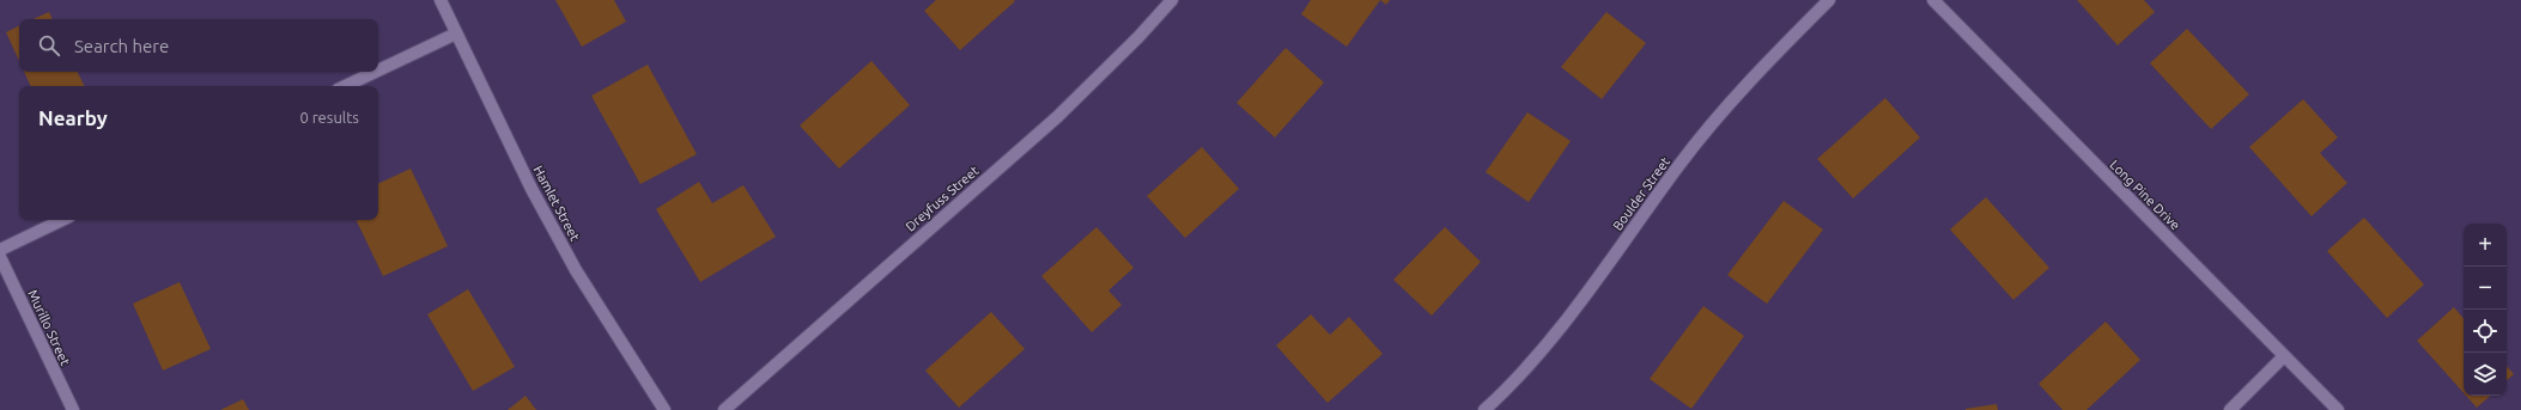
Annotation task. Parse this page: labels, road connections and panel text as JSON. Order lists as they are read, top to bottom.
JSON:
{
  "streets": {
    "street": [
      "Boulder Street",
      "Long Pine Drive",
      "Dreyfuss Street",
      "Hamlet Street",
      "Murillo Street"
    ]
  },
  "page": {
    "search": "Search here",
    "heading": ["Nearby", "0 results"],
    "map_buttons": ["+", "−"]
  }
}
